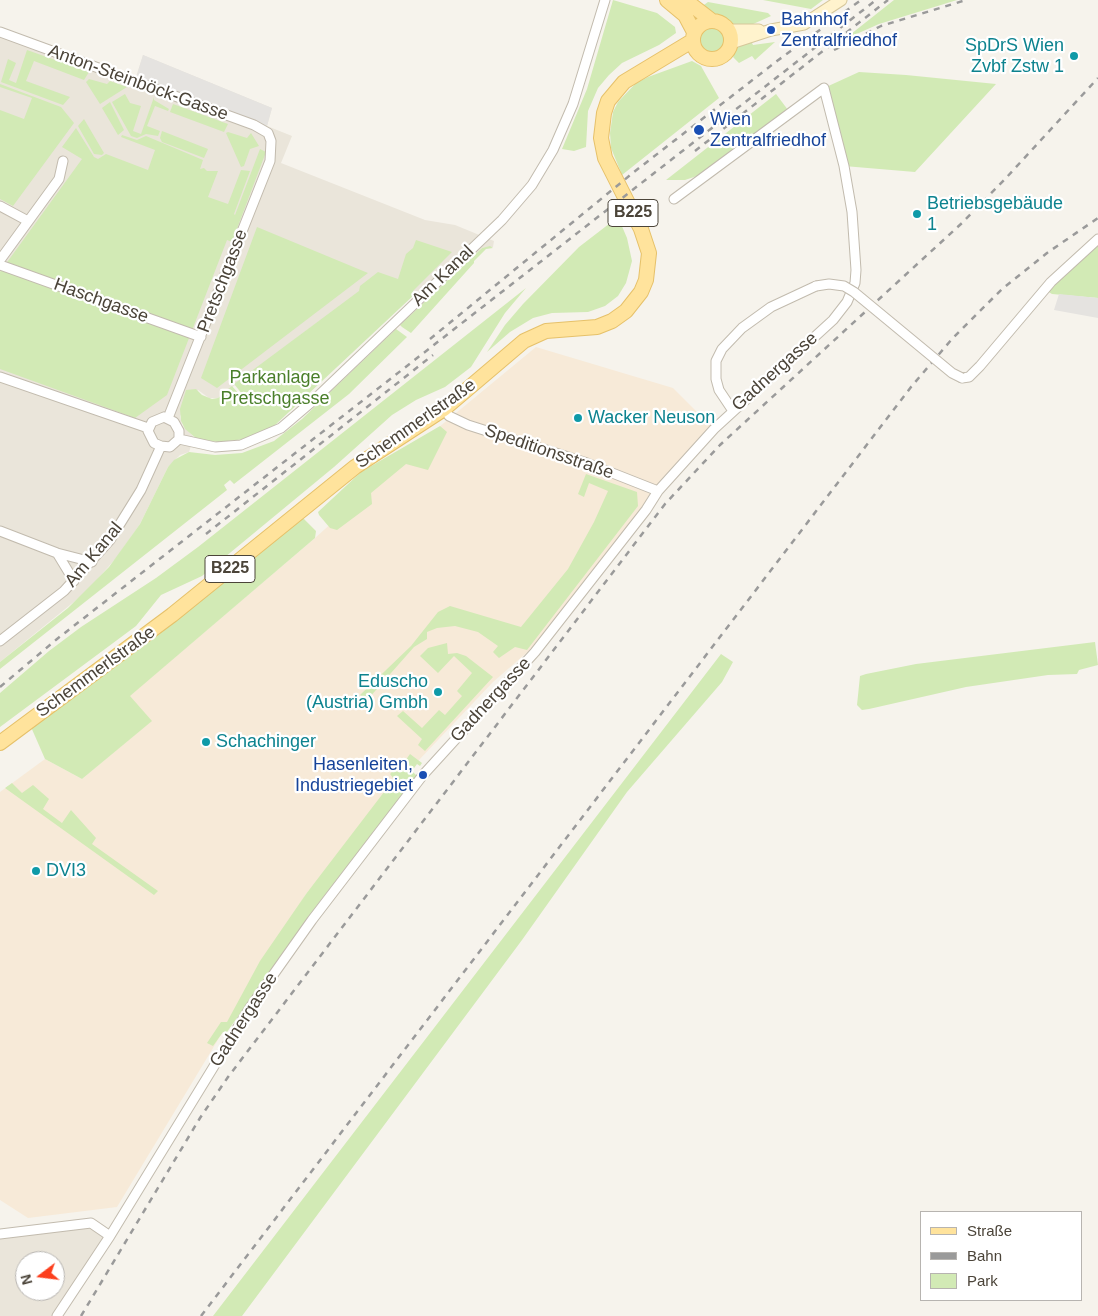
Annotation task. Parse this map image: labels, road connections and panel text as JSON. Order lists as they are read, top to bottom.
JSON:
{
  "streets": {
    "main road": ["B225", "Schemmerlstraße"],
    "street": [
      "Anton-Steinböck-Gasse",
      "Am Kanal",
      "Pretschgasse",
      "Haschgasse",
      "Gadnergasse",
      "Speditionsstraße"
    ]
  },
  "crossings": [
    ["Anton-Steinböck-Gasse", "Pretschgasse"],
    ["B225", "Schemmerlstraße"],
    ["Am Kanal", "Pretschgasse"],
    ["Pretschgasse", "Haschgasse"],
    ["Gadnergasse", "Speditionsstraße"],
    ["Schemmerlstraße", "Speditionsstraße"]
  ],
  "parks": ["Parkanlage Pretschgasse"],
  "places": [
    "Bahnhof Zentralfriedhof",
    "SpDrS Wien Zvbf Zstw 1",
    "Wien Zentralfriedhof",
    "Betriebsgebäude 1",
    "Wacker Neuson",
    "Eduscho (Austria) Gmbh",
    "Schachinger",
    "Hasenleiten, Industriegebiet",
    "DVI3"
  ],
  "legend": ["Straße", "Bahn", "Park"],
  "north": "left"
}
